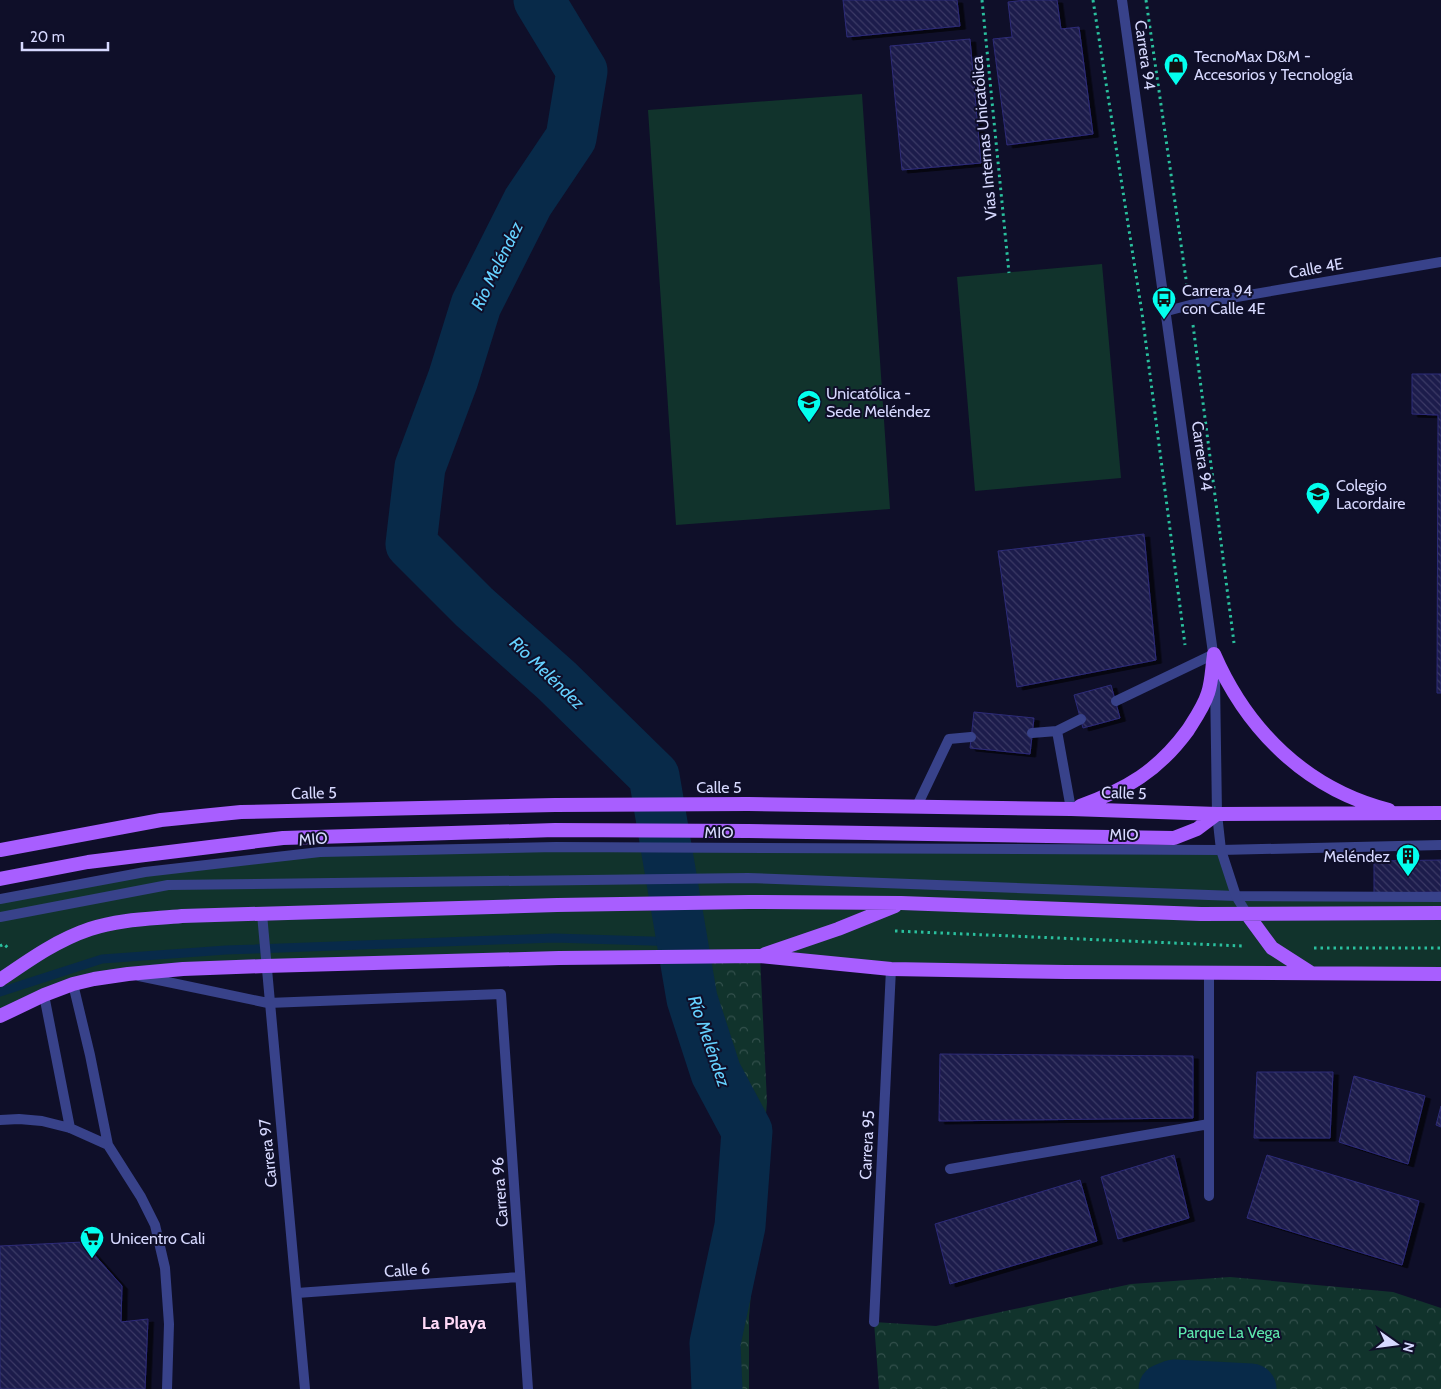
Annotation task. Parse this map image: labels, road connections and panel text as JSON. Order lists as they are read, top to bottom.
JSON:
{
  "streets": {
    "main road": ["Calle 5"],
    "street": [
      "Carrera 94",
      "Calle 4E",
      "MIO",
      "Carrera 95",
      "Carrera 97",
      "Carrera 96",
      "Calle 6"
    ],
    "path": ["Vías Internas Unicatólica"]
  },
  "crossings": [
    ["Carrera 94", "Calle 4E"],
    ["Carrera 94", "Calle 5"],
    ["Carrera 94", "MIO"],
    ["Carrera 97", "Carrera 96"],
    ["Carrera 97", "Calle 6"],
    ["Carrera 96", "Calle 6"]
  ],
  "districts": ["La Playa"],
  "water": ["Río Meléndez"],
  "parks": ["Parque La Vega"],
  "places": {
    "shop": ["TecnoMax D&M - Accesorios y Tecnología"],
    "bus stop": ["Carrera 94 con Calle 4E"],
    "school or university": ["Unicatólica - Sede Meléndez", "Colegio Lacordaire"],
    "building": ["Meléndez"],
    "supermarket": ["Unicentro Cali"]
  },
  "scale_bar": "20 m",
  "north": "right"
}
